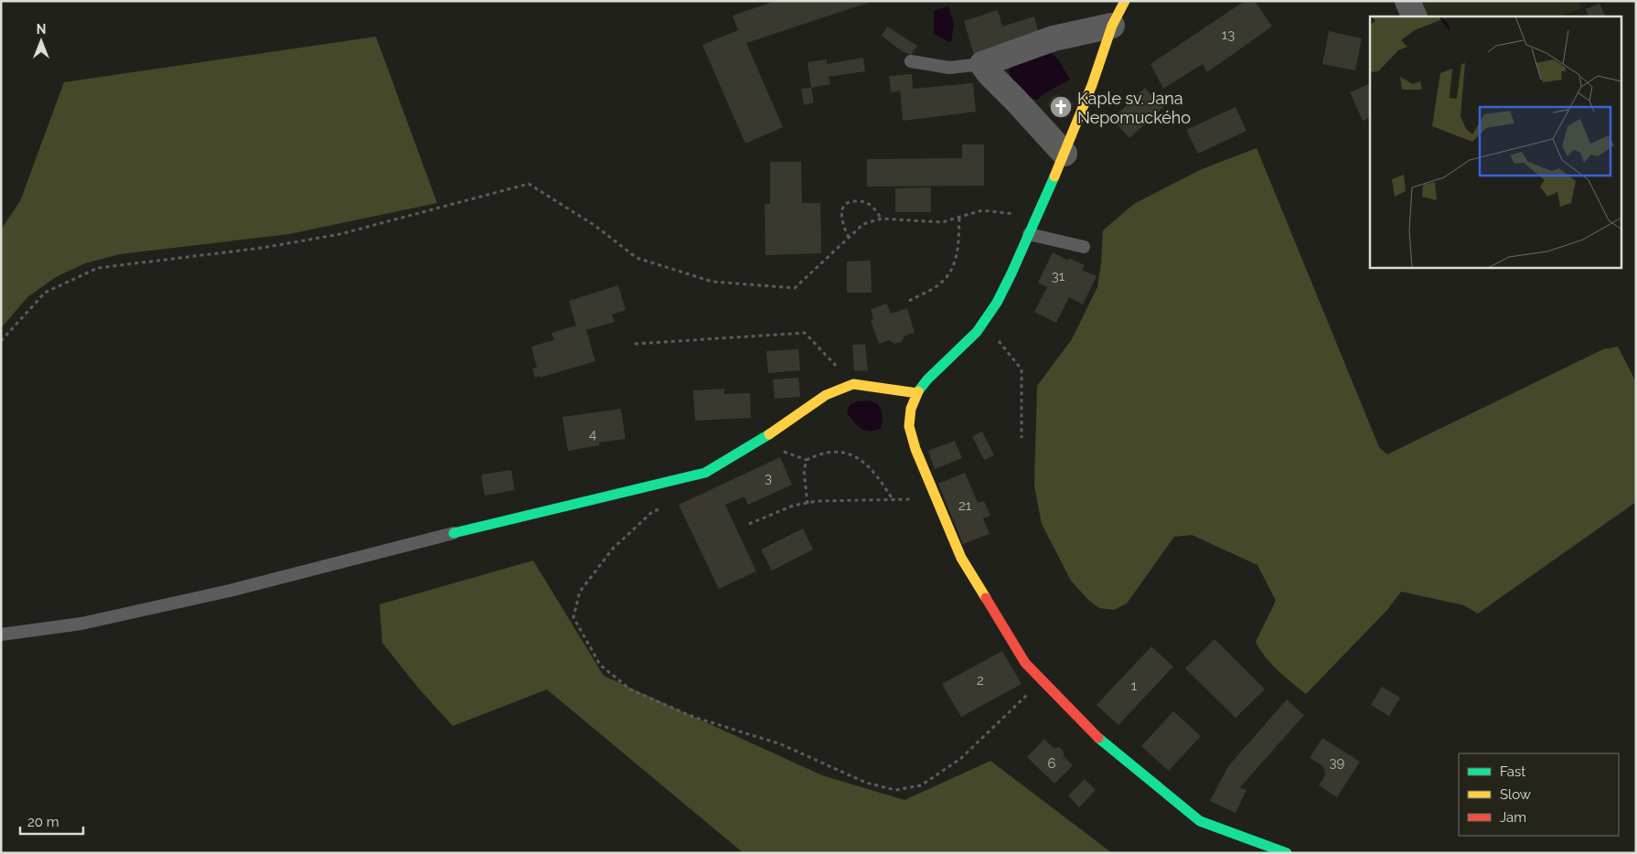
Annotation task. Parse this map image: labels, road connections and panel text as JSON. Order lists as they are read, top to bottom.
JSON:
{
  "places": {
    "church": ["Kaple sv. Jana Nepomuckého"]
  },
  "house_numbers": [
    "13",
    "31",
    "4",
    "3",
    "21",
    "2",
    "1",
    "39",
    "6"
  ],
  "legend": ["Fast", "Slow", "Jam"],
  "scale_bar": "20 m",
  "north": "top"
}
